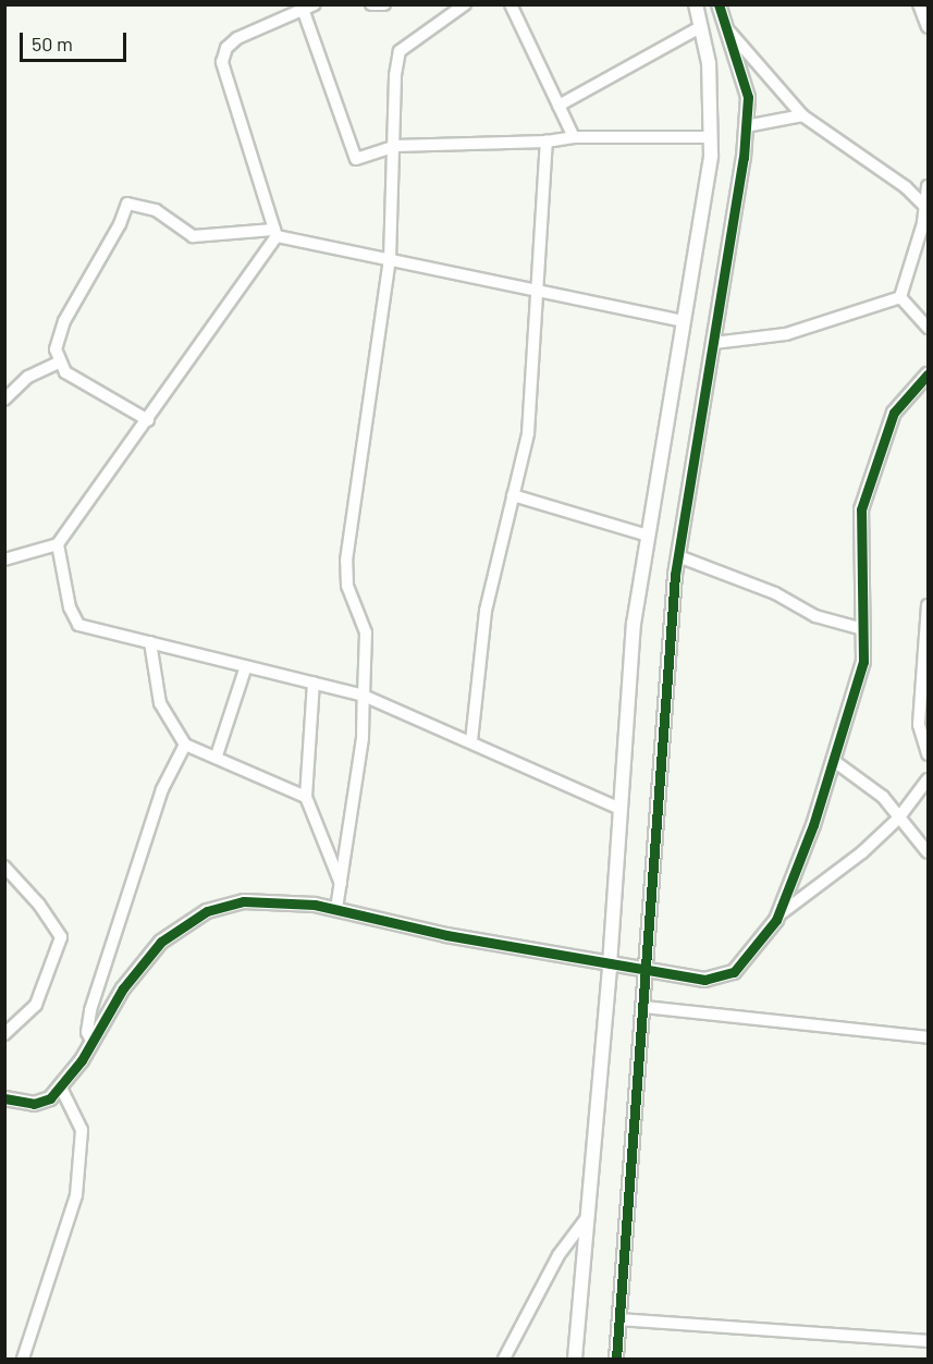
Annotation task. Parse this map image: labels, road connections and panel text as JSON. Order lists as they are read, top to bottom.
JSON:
{
  "scale_bar": "50 m"
}
